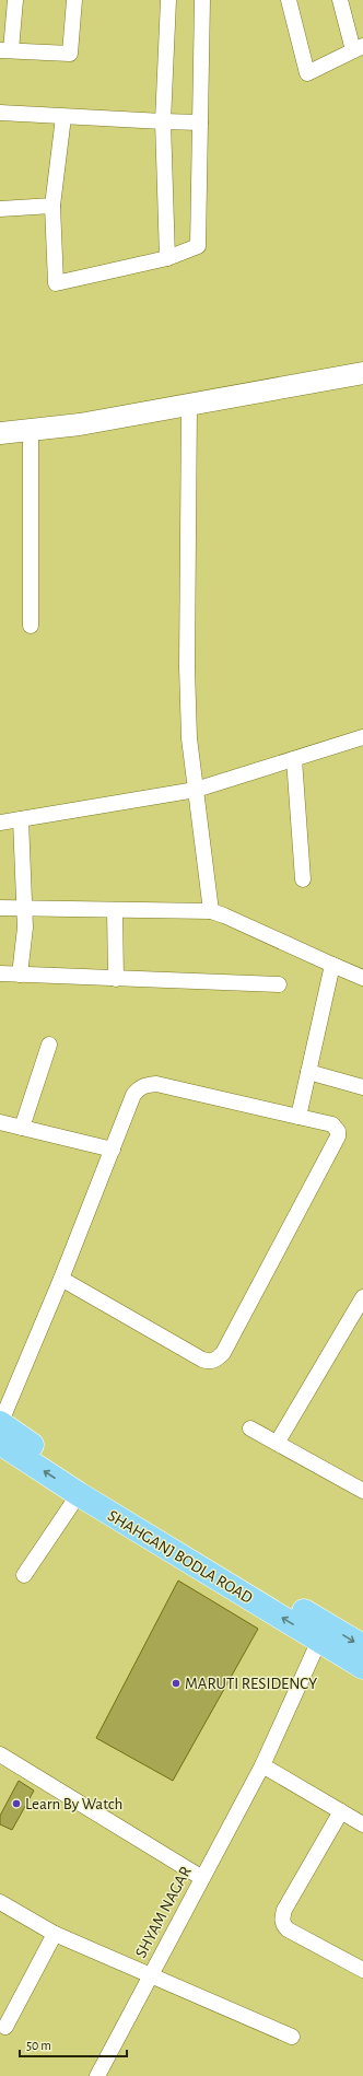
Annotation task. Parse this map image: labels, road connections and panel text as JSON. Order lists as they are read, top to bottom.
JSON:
{
  "streets": {
    "main road": ["SHAHGANJ BODLA ROAD"],
    "street": ["SHYAM NAGAR"]
  },
  "places": ["MARUTI RESIDENCY", "Learn By Watch"],
  "scale_bar": "50 m"
}
